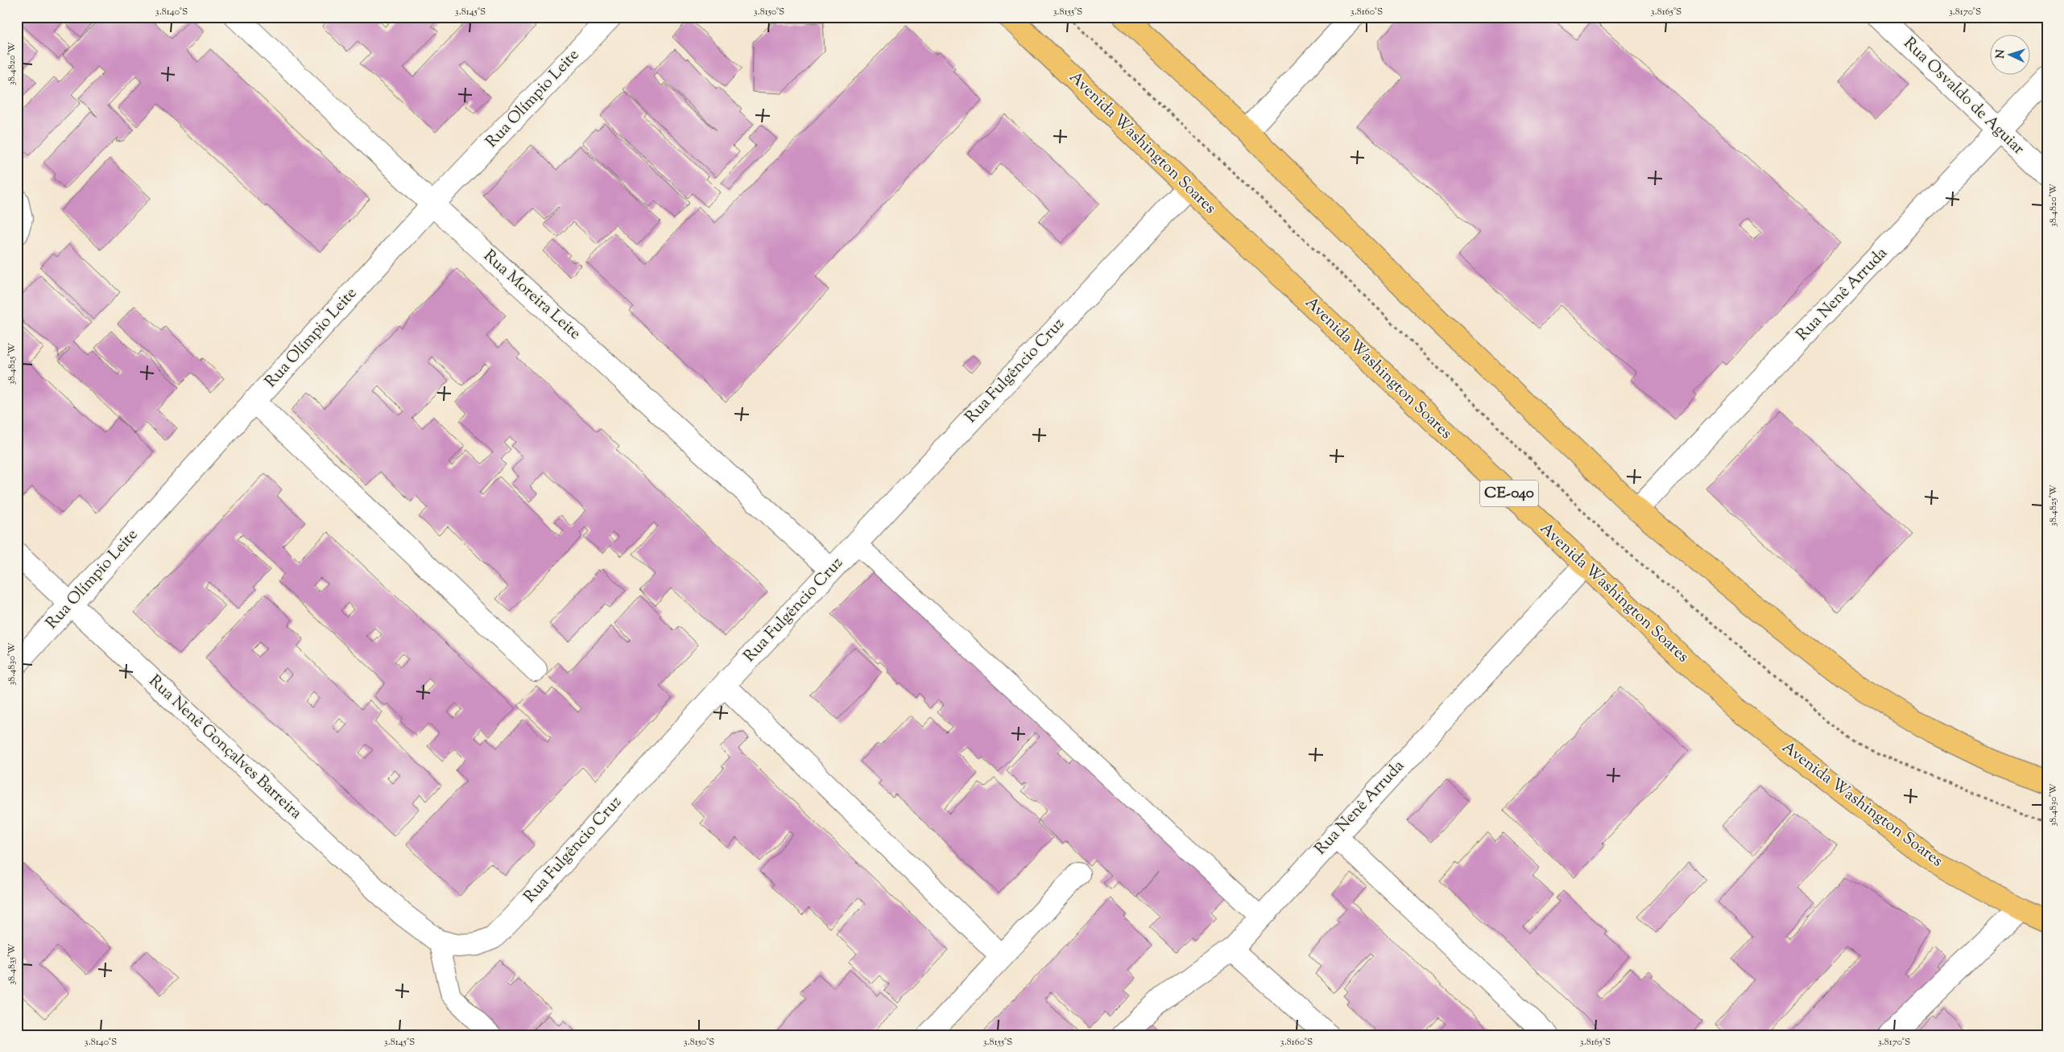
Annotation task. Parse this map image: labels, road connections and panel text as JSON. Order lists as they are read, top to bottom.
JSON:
{
  "streets": {
    "highway": ["Avenida Washington Soares", "CE-040"],
    "street": [
      "Rua Osvaldo de Aguiar",
      "Rua Olímpio Leite",
      "Rua Nenê Arruda",
      "Rua Moreira Leite",
      "Rua Fulgêncio Cruz",
      "Rua Nenê Gonçalves Barreira"
    ]
  },
  "crossings": [
    ["Rua Osvaldo de Aguiar", "Rua Nenê Arruda"],
    ["Rua Olímpio Leite", "Rua Moreira Leite"],
    ["Rua Olímpio Leite", "Rua Nenê Gonçalves Barreira"],
    ["Avenida Washington Soares", "Rua Nenê Arruda"],
    ["Avenida Washington Soares", "Rua Fulgêncio Cruz"],
    ["Rua Moreira Leite", "Rua Fulgêncio Cruz"],
    ["Rua Fulgêncio Cruz", "Rua Nenê Gonçalves Barreira"]
  ],
  "north": "left",
  "coordinates": [
    "3.8140°S",
    "3.8145°S",
    "3.8150°S",
    "3.8155°S",
    "3.8160°S",
    "3.8165°S",
    "3.8170°S",
    "38.4820°W",
    "38.4825°W",
    "38.4830°W",
    "38.4835°W"
  ]
}
